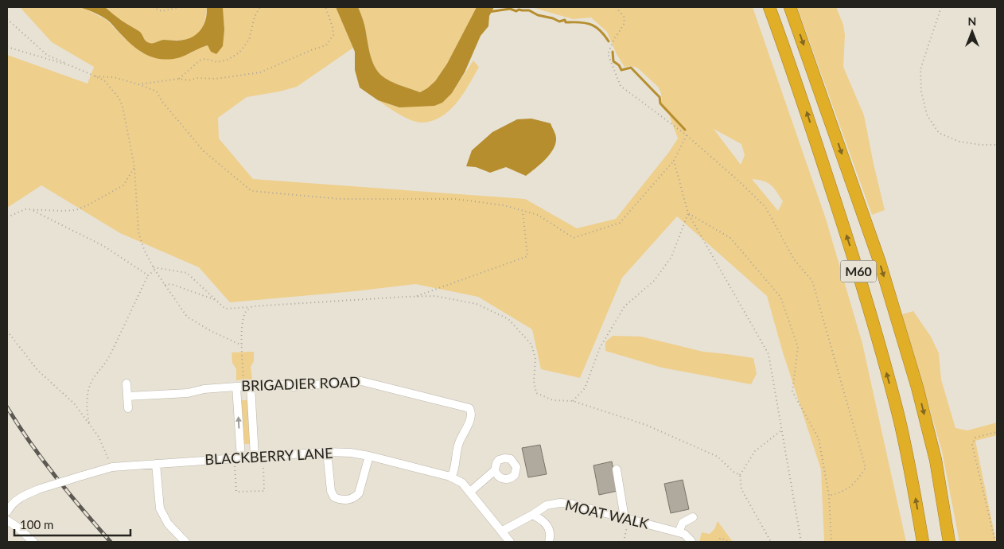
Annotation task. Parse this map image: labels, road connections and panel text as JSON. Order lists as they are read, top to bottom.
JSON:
{
  "streets": {
    "highway": ["M60"],
    "street": ["BRIGADIER ROAD", "BLACKBERRY LANE", "MOAT WALK"]
  },
  "crossings": [
    ["BRIGADIER ROAD", "BLACKBERRY LANE"],
    ["BLACKBERRY LANE", "MOAT WALK"]
  ],
  "scale_bar": "100 m",
  "north": "top"
}
